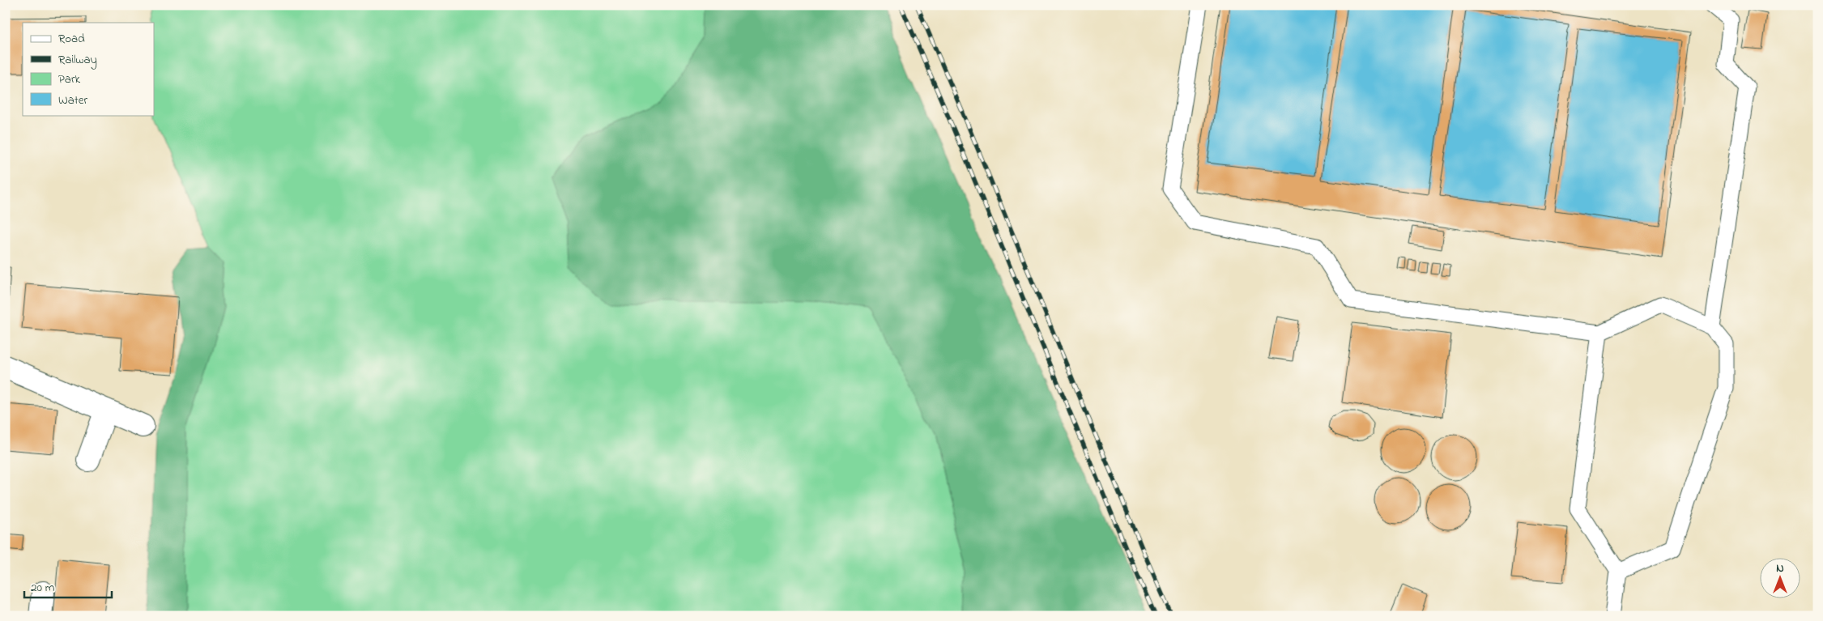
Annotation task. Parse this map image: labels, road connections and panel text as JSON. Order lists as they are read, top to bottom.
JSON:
{
  "legend": [
    "Road",
    "Railway",
    "Park",
    "Water"
  ],
  "scale_bar": "20 m",
  "north": "top"
}
